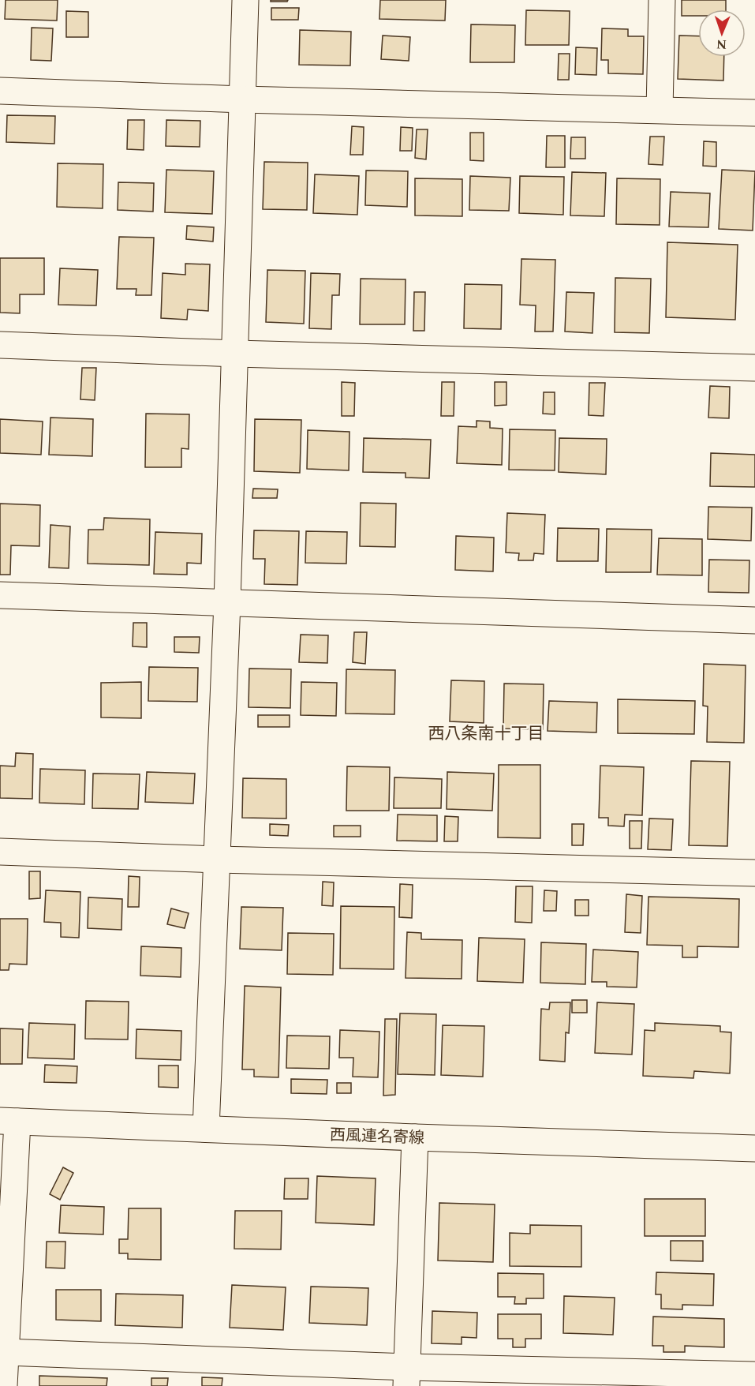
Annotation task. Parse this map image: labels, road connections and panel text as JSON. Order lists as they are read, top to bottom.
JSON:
{
  "streets": {
    "street": ["西風連名寄線"]
  },
  "districts": ["西八条南十丁目"],
  "north": "bottom"
}
